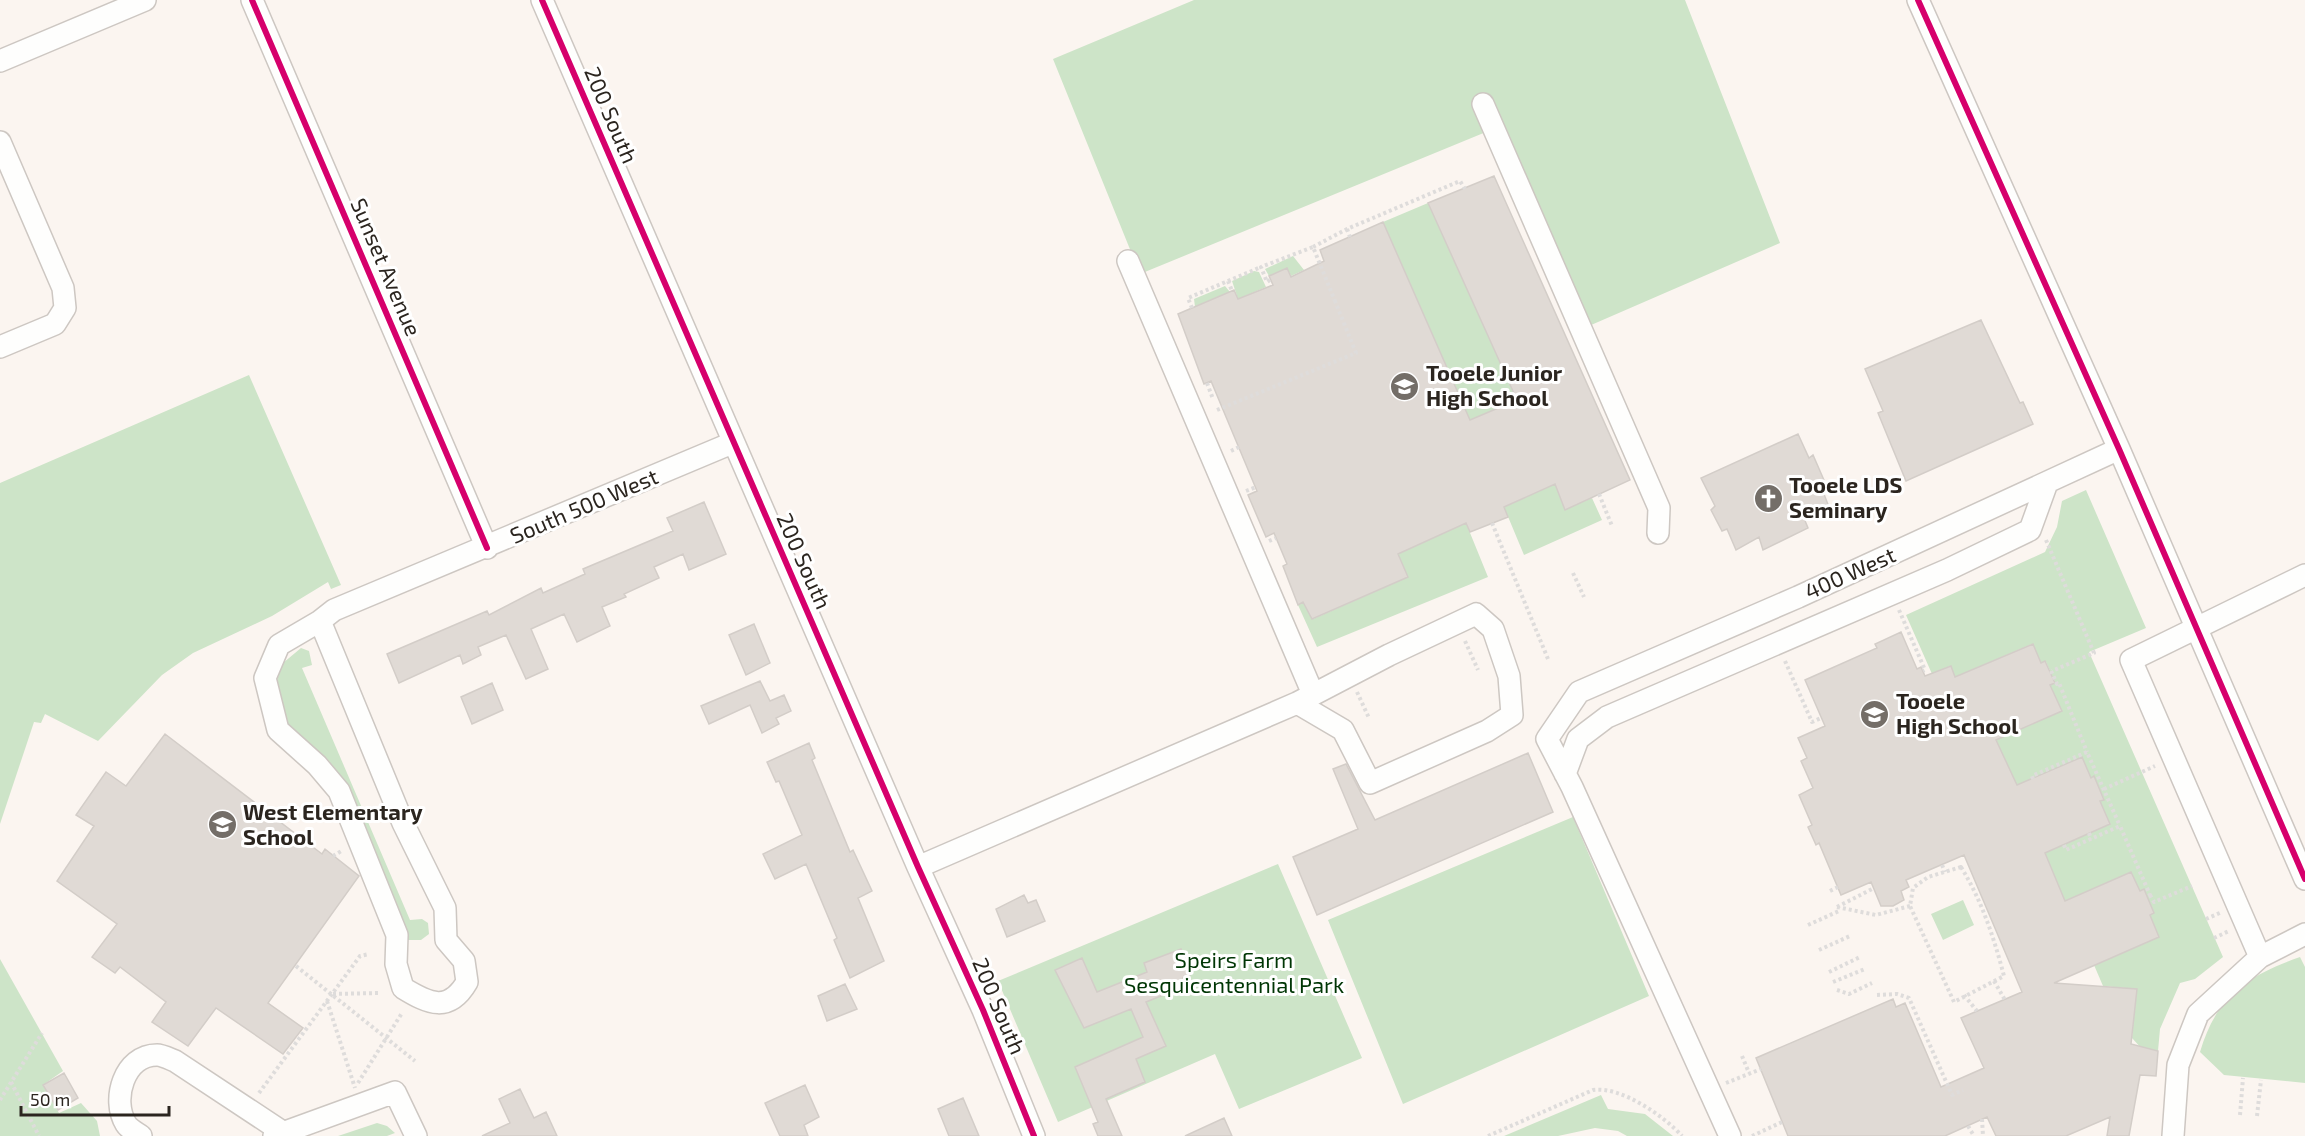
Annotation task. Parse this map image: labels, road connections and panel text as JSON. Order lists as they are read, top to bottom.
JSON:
{
  "streets": {
    "street": [
      "200 South",
      "Sunset Avenue",
      "South 500 West",
      "400 West"
    ]
  },
  "crossings": [
    ["200 South", "South 500 West"],
    ["Sunset Avenue", "South 500 West"]
  ],
  "parks": ["Speirs Farm Sesquicentennial Park"],
  "places": {
    "school or university": ["Tooele Junior High School", "Tooele High School", "West Elementary School"],
    "church": ["Tooele LDS Seminary"]
  },
  "scale_bar": "50 m"
}
